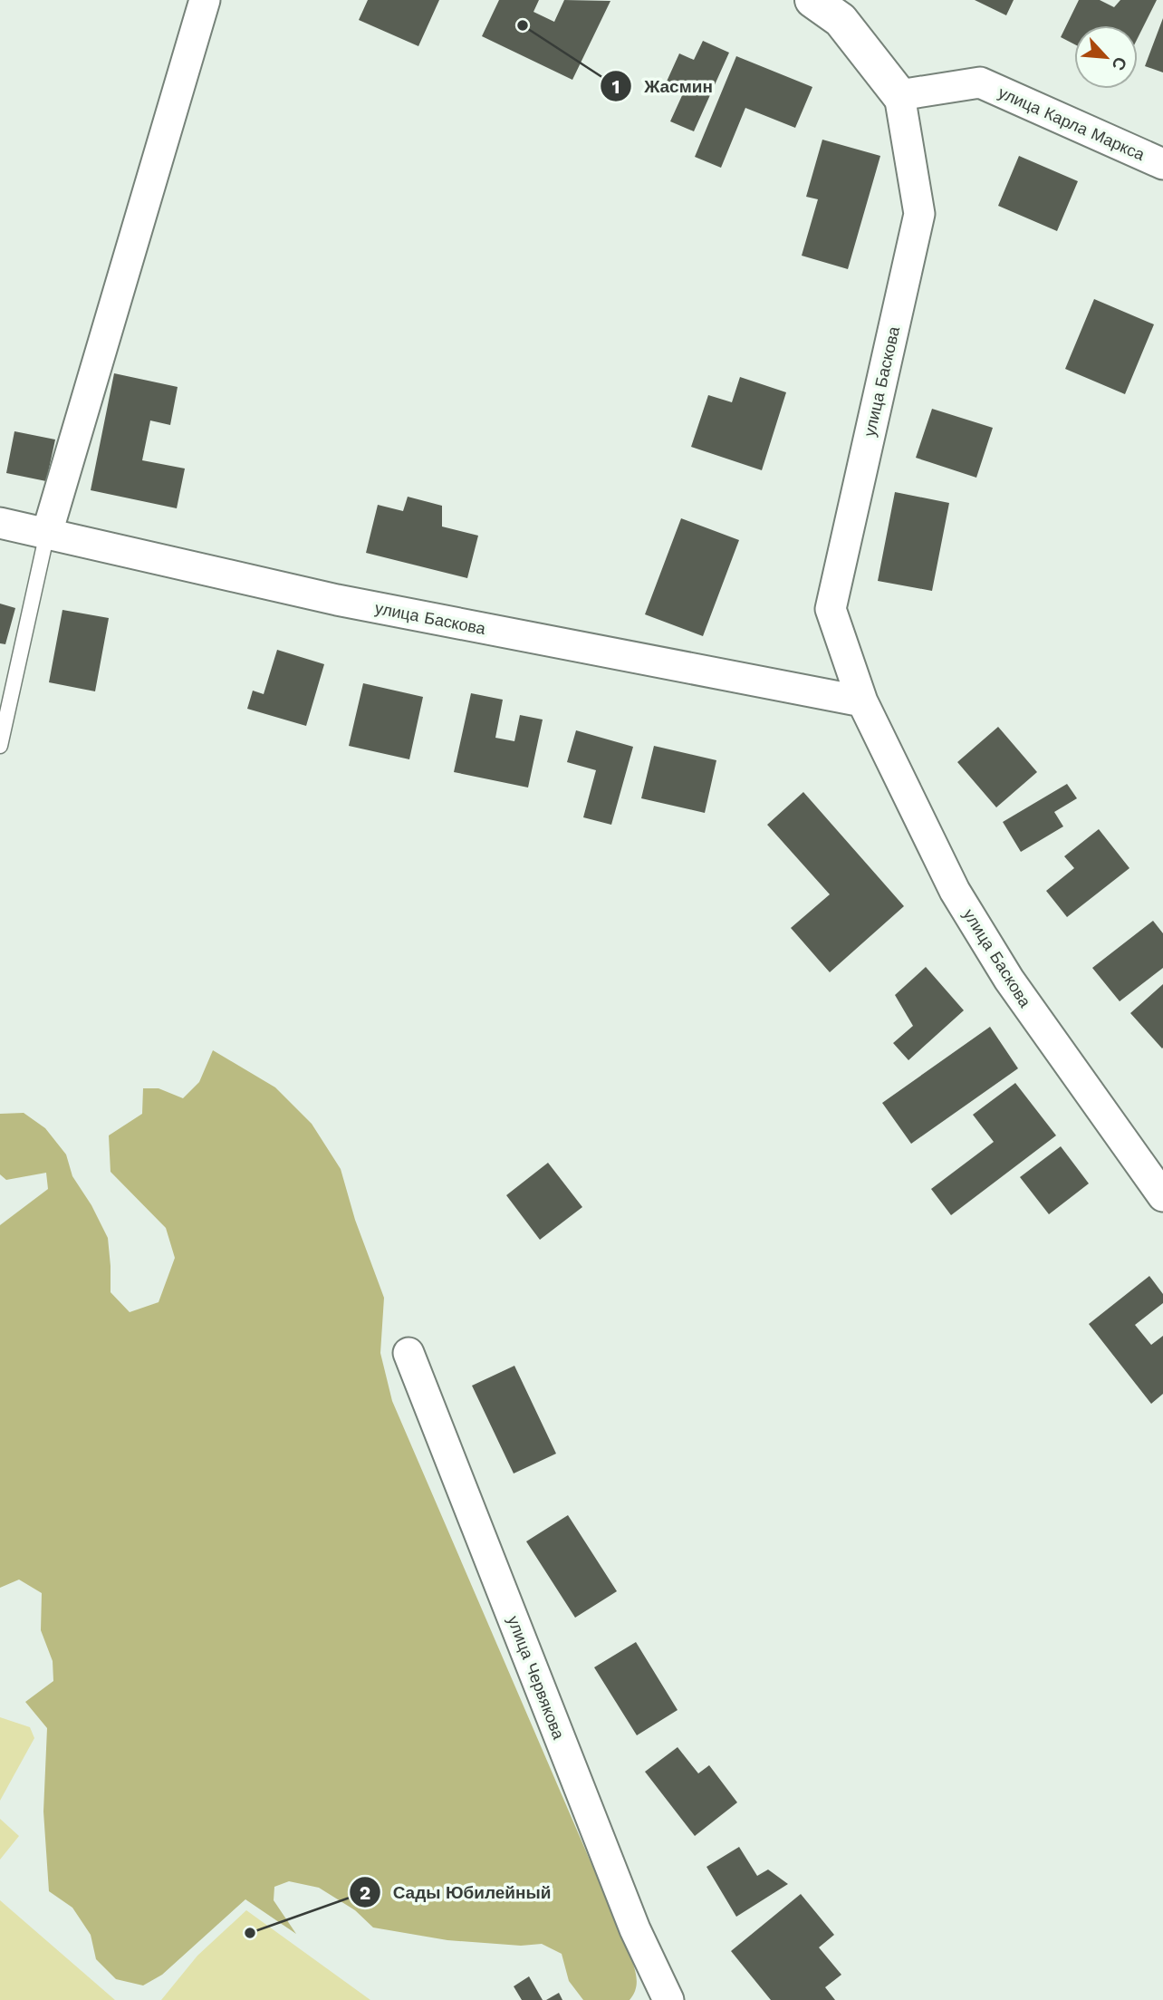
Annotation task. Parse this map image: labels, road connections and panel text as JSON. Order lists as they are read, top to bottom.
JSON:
{
  "streets": {
    "street": ["улица Карла Маркса", "улица Баскова", "улица Червякова"]
  },
  "crossings": [
    ["улица Карла Маркса", "улица Баскова"]
  ],
  "places": ["Жасмин", "Сады Юбилейный"],
  "north": "bottom right"
}
